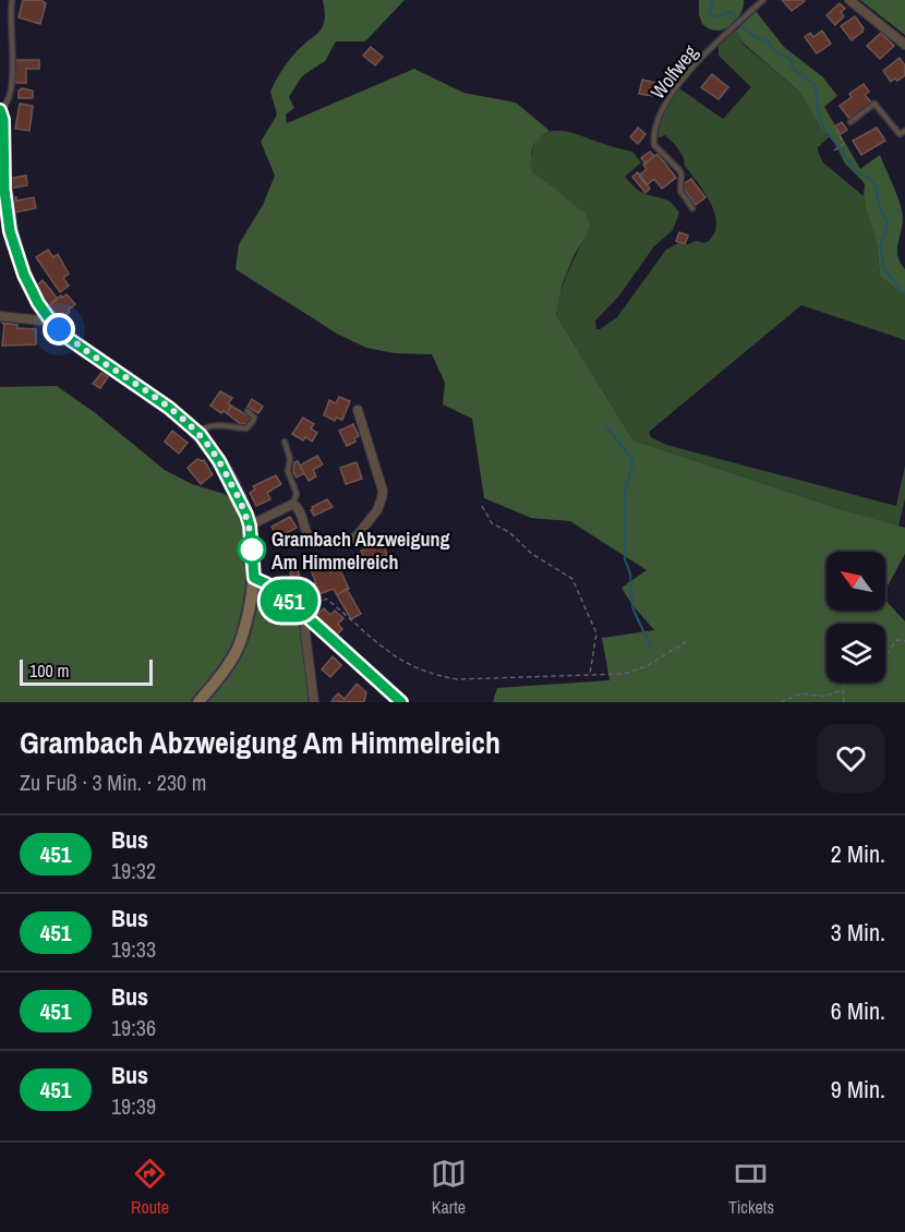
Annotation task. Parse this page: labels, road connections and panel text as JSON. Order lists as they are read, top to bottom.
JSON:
{
  "streets": {
    "lane": ["Wolfweg"]
  },
  "places": ["Grambach Abzweigung Am Himmelreich"],
  "lines": ["bus line 451"],
  "scale_bar": "100 m",
  "north": "top left",
  "page": {
    "on_map": "451",
    "scale": "100 m",
    "heading": ["Grambach Abzweigung Am Himmelreich", "Zu Fuß · 3 Min. · 230 m"],
    "list": [
      {
        "mark": "451",
        "name": "Bus",
        "note": "19:32",
        "value": "2 Min."
      },
      {
        "mark": "451",
        "name": "Bus",
        "note": "19:33",
        "value": "3 Min."
      },
      {
        "mark": "451",
        "name": "Bus",
        "note": "19:36",
        "value": "6 Min."
      },
      {
        "mark": "451",
        "name": "Bus",
        "note": "19:39",
        "value": "9 Min."
      }
    ],
    "tabs": ["Route", "Karte", "Tickets"]
  }
}
